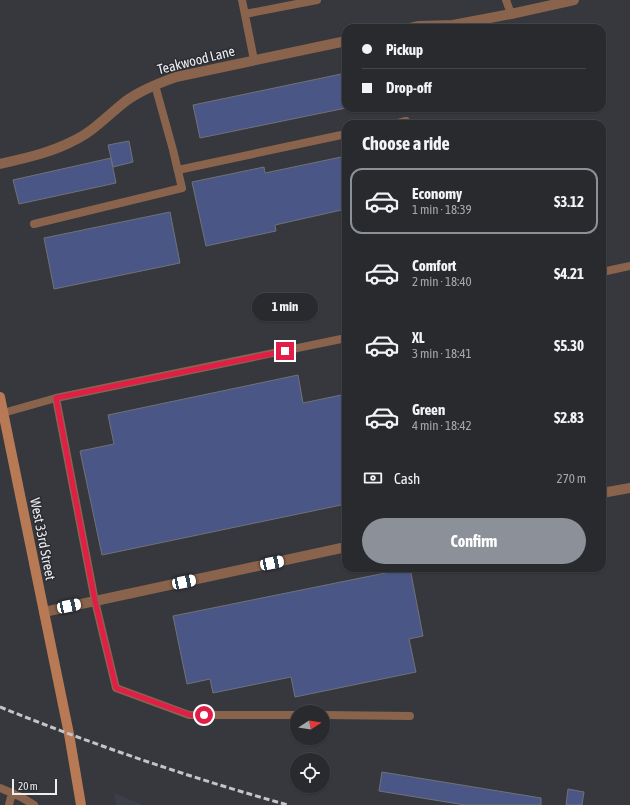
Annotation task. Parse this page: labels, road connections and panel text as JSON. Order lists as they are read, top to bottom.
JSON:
{
  "streets": {
    "main road": ["West 33rd Street"],
    "street": ["Teakwood Lane"]
  },
  "scale_bar": "20 m",
  "north": "right",
  "page": {
    "banner": ["Pickup", "Drop-off"],
    "heading": "Choose a ride",
    "list": [
      {
        "name": "Economy",
        "note": "1 min · 18:39",
        "value": "$3.12"
      },
      {
        "name": "Comfort",
        "note": "2 min · 18:40",
        "value": "$4.21"
      },
      {
        "name": "XL",
        "note": "3 min · 18:41",
        "value": "$5.30"
      },
      {
        "name": "Green",
        "note": "4 min · 18:42",
        "value": "$2.83"
      }
    ],
    "bubble": "1 min",
    "pay": ["Cash", "270 m"],
    "buttons": "Confirm",
    "scale": "20 m"
  }
}
